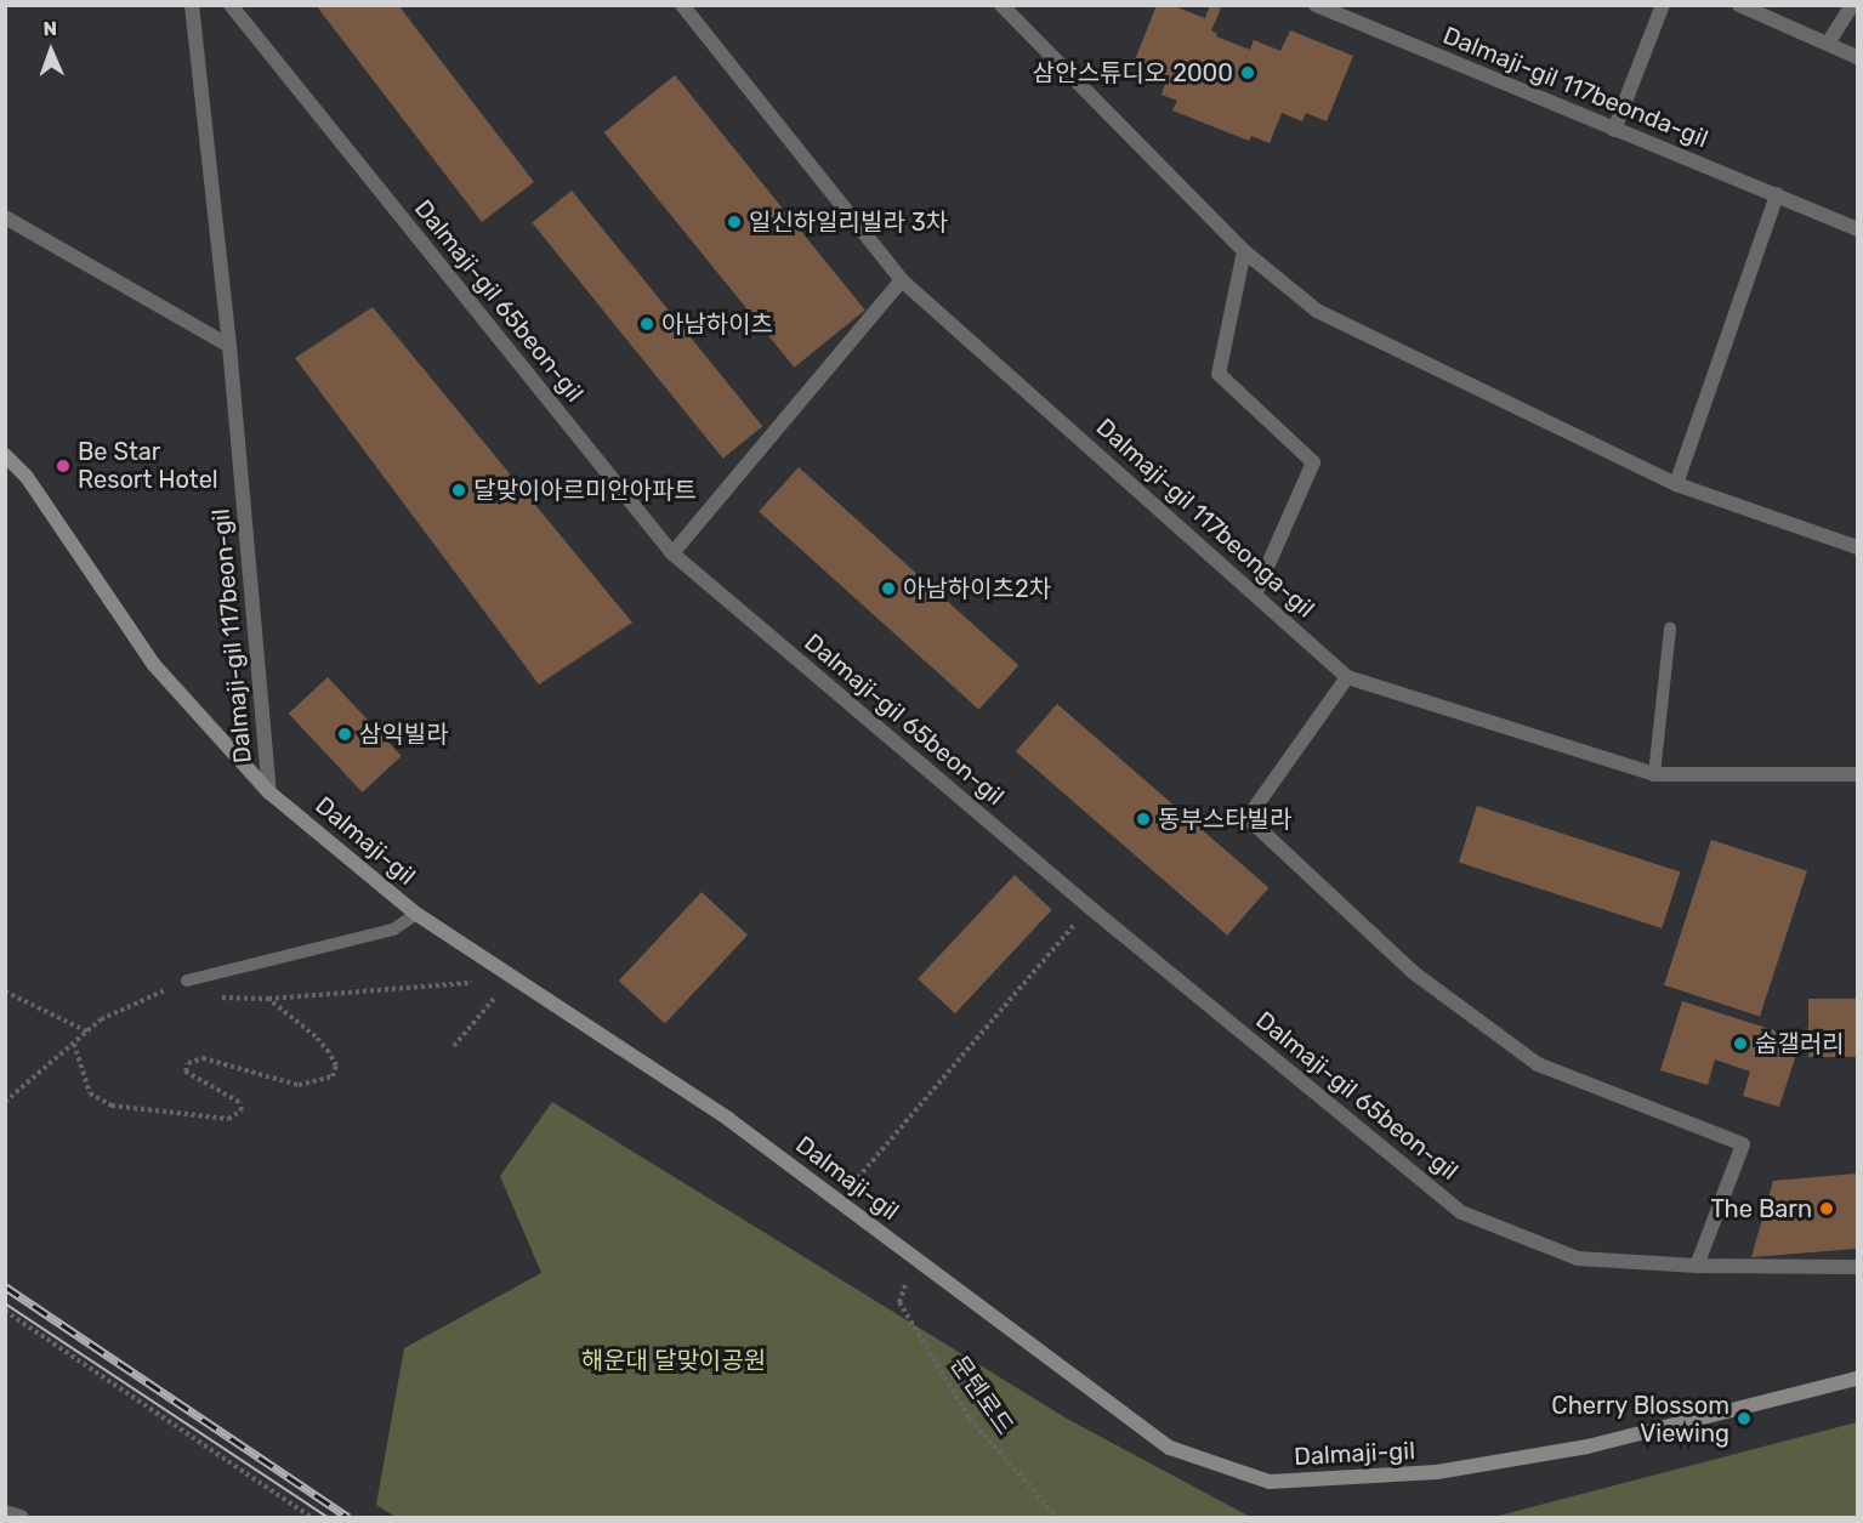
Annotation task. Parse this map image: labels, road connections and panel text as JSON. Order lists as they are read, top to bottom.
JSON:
{
  "streets": {
    "street": [
      "Dalmaji-gil 117beonda-gil",
      "Dalmaji-gil 65beon-gil",
      "Dalmaji-gil 117beonga-gil",
      "Dalmaji-gil 117beon-gil",
      "Dalmaji-gil"
    ],
    "path": ["문텐로드"]
  },
  "crossings": [
    ["Dalmaji-gil 117beon-gil", "Dalmaji-gil"]
  ],
  "parks": ["해운대 달맞이공원"],
  "places": [
    "삼안스튜디오 2000",
    "일신하일리빌라 3차",
    "아남하이츠",
    "Be Star Resort Hotel",
    "달맞이아르미안아파트",
    "아남하이츠2차",
    "삼익빌라",
    "동부스타빌라",
    "숨갤러리",
    "The Barn",
    "Cherry Blossom Viewing"
  ],
  "north": "top"
}
